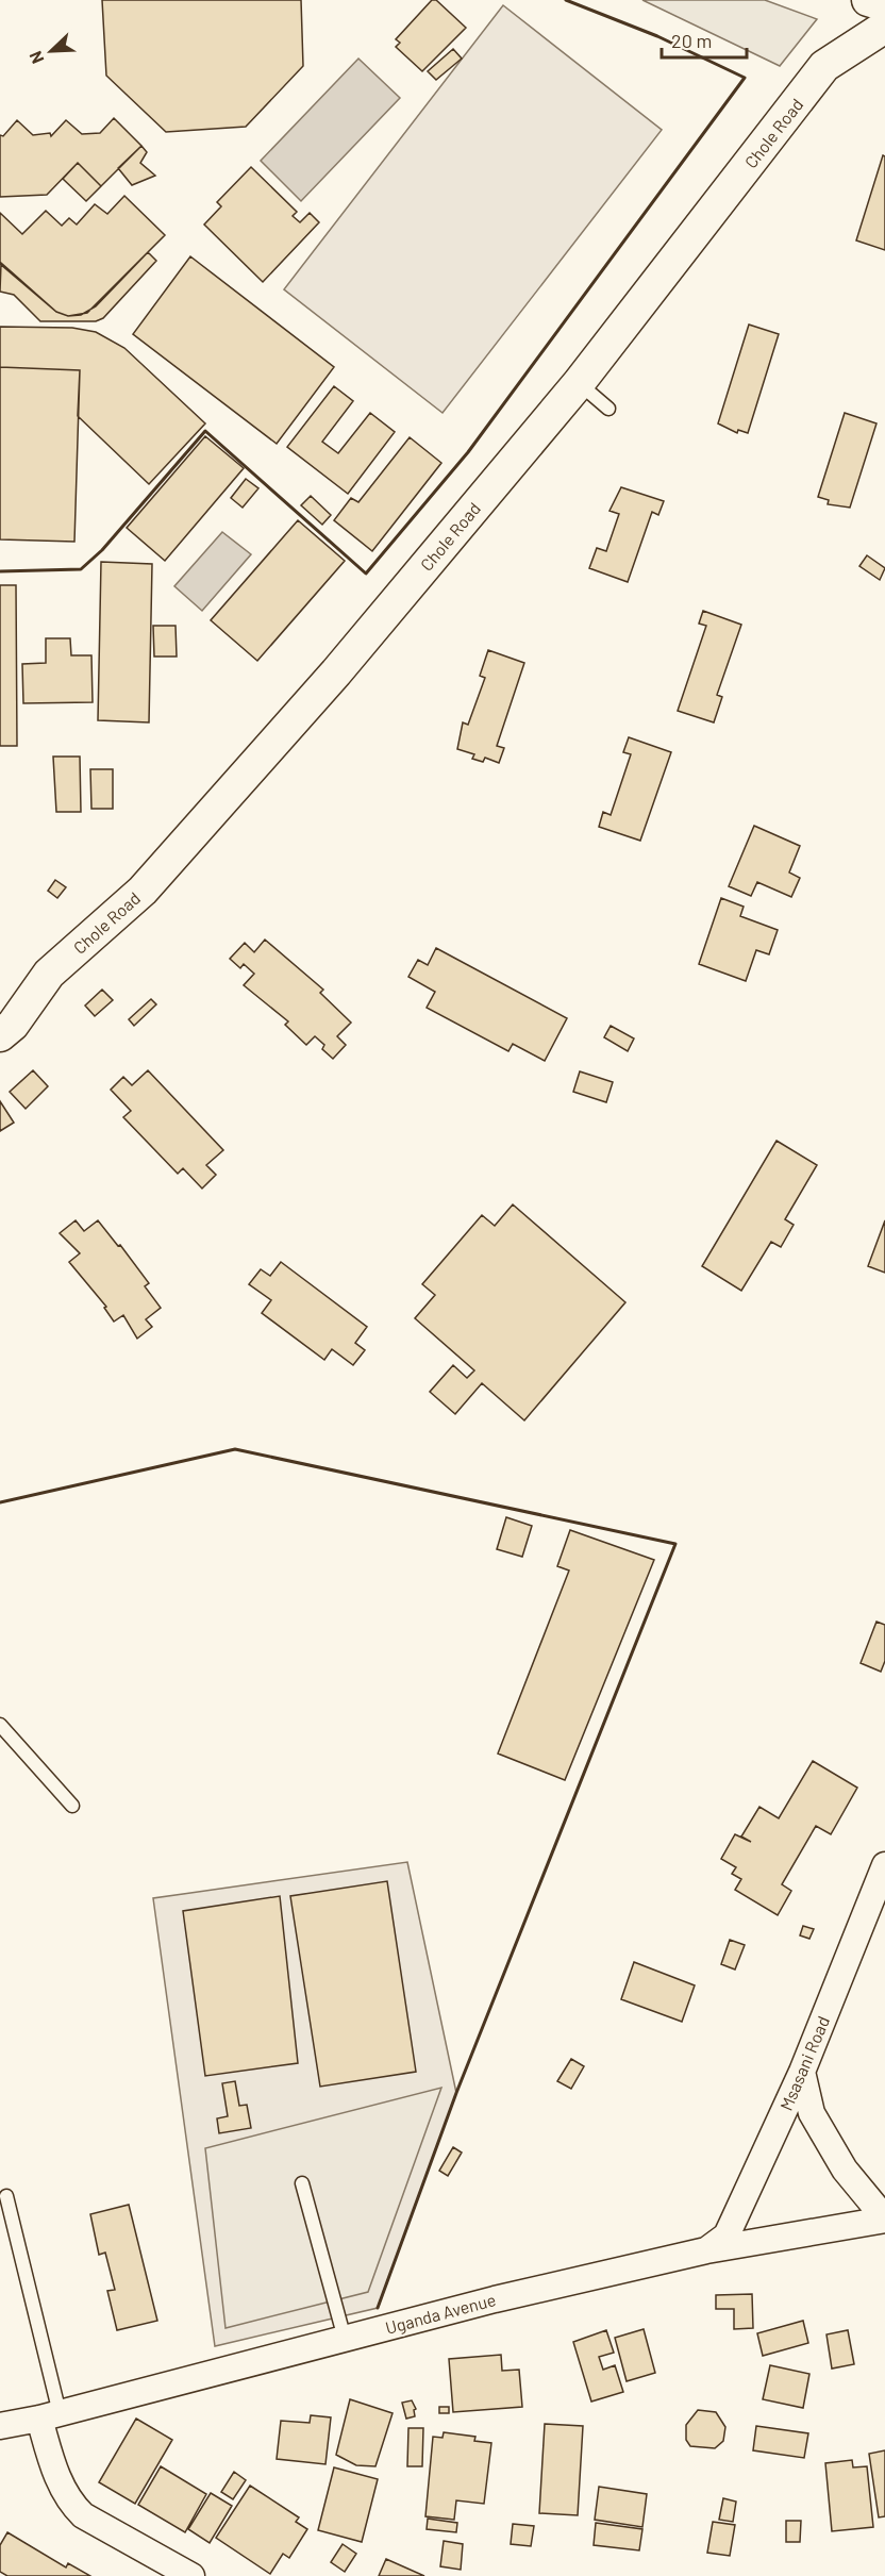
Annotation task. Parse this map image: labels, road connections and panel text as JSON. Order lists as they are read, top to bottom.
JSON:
{
  "streets": {
    "street": ["Chole Road", "Msasani Road", "Uganda Avenue"]
  },
  "crossings": [
    ["Msasani Road", "Uganda Avenue"]
  ],
  "scale_bar": "20 m",
  "north": "bottom left"
}
